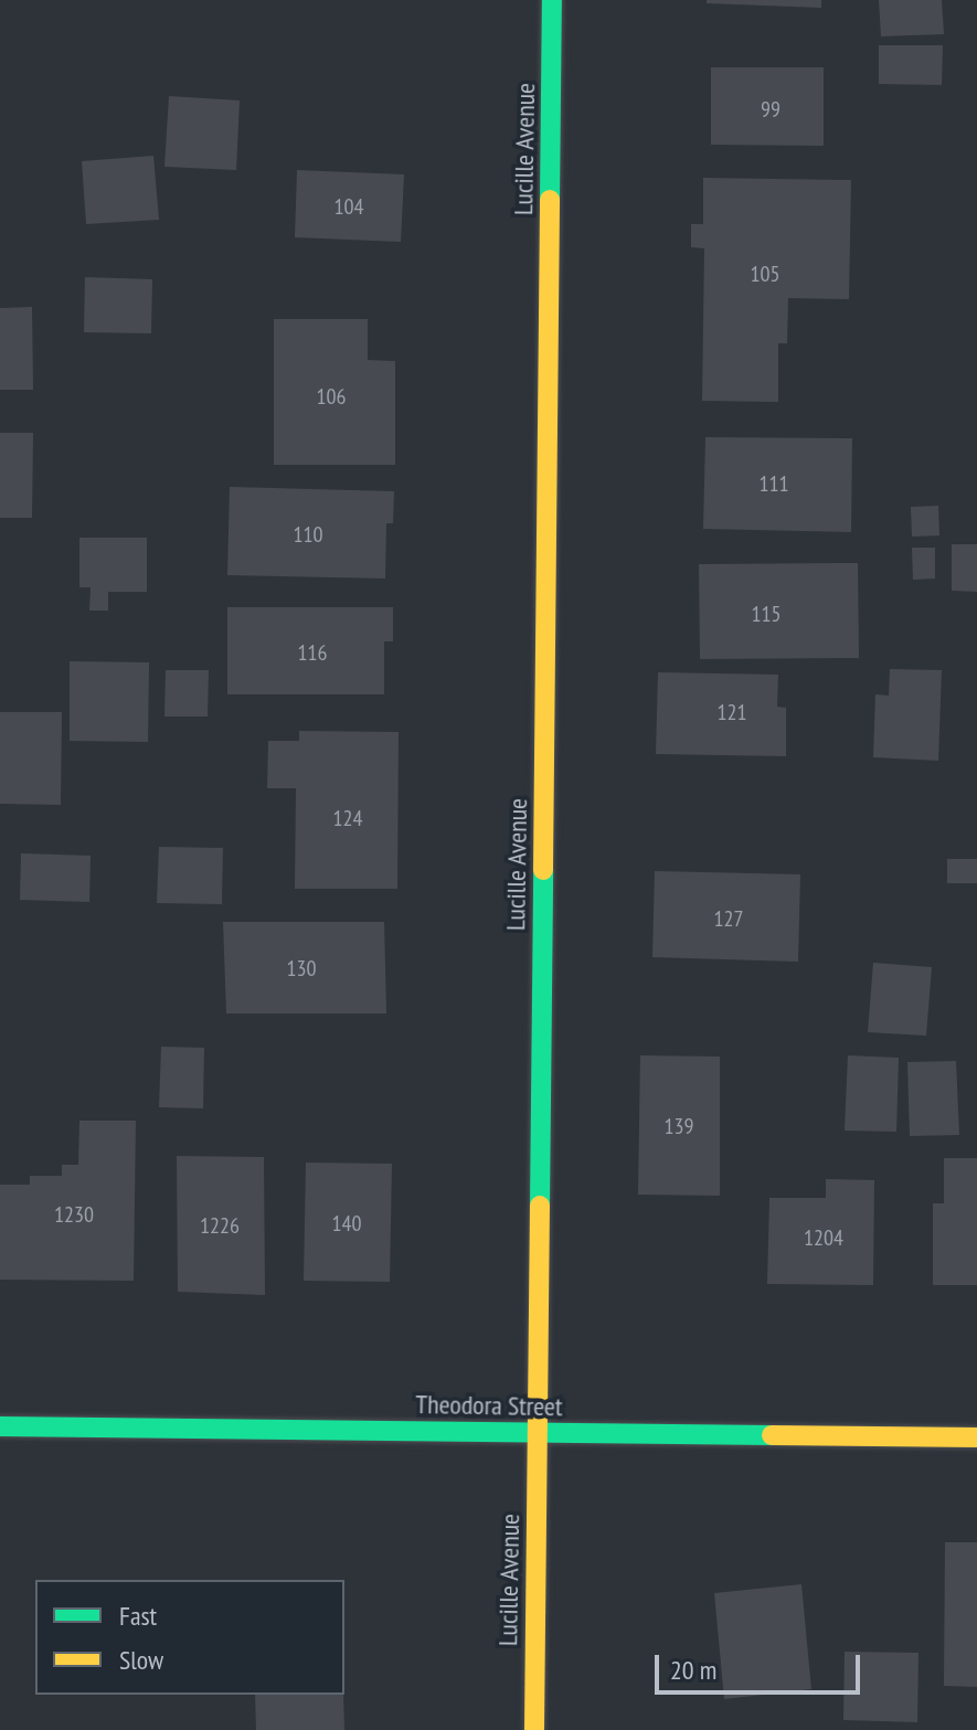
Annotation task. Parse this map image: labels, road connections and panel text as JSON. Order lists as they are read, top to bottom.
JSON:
{
  "streets": {
    "street": ["Lucille Avenue", "Theodora Street"]
  },
  "crossings": [
    ["Lucille Avenue", "Theodora Street"]
  ],
  "house_numbers": [
    "99",
    "104",
    "105",
    "106",
    "111",
    "110",
    "115",
    "116",
    "121",
    "124",
    "127",
    "130",
    "139",
    "1230",
    "140",
    "1226",
    "1204"
  ],
  "legend": ["Fast", "Slow"],
  "scale_bar": "20 m"
}
